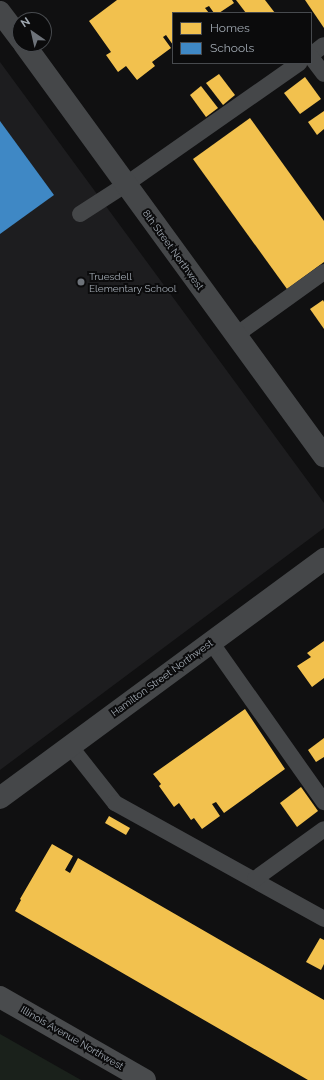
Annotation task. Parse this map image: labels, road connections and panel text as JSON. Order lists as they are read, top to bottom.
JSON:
{
  "streets": {
    "street": ["8th Street Northwest", "Hamilton Street Northwest", "Illinois Avenue Northwest"]
  },
  "places": ["Truesdell Elementary School"],
  "legend": ["Homes", "Schools"],
  "north": "top left"
}
